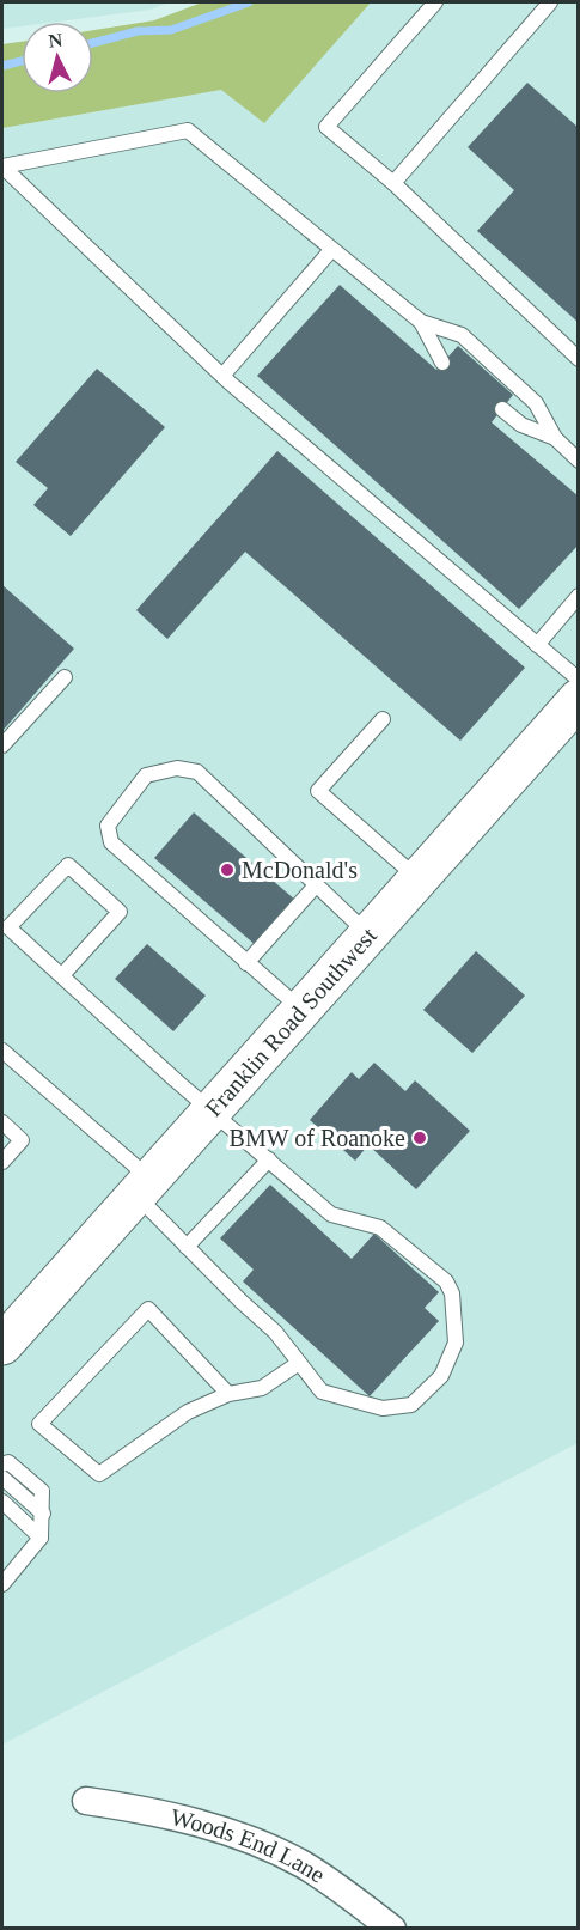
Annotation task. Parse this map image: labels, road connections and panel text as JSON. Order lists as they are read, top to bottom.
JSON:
{
  "streets": {
    "main road": ["Franklin Road Southwest"],
    "street": ["Woods End Lane"]
  },
  "places": ["McDonald's", "BMW of Roanoke"],
  "north": "top"
}
